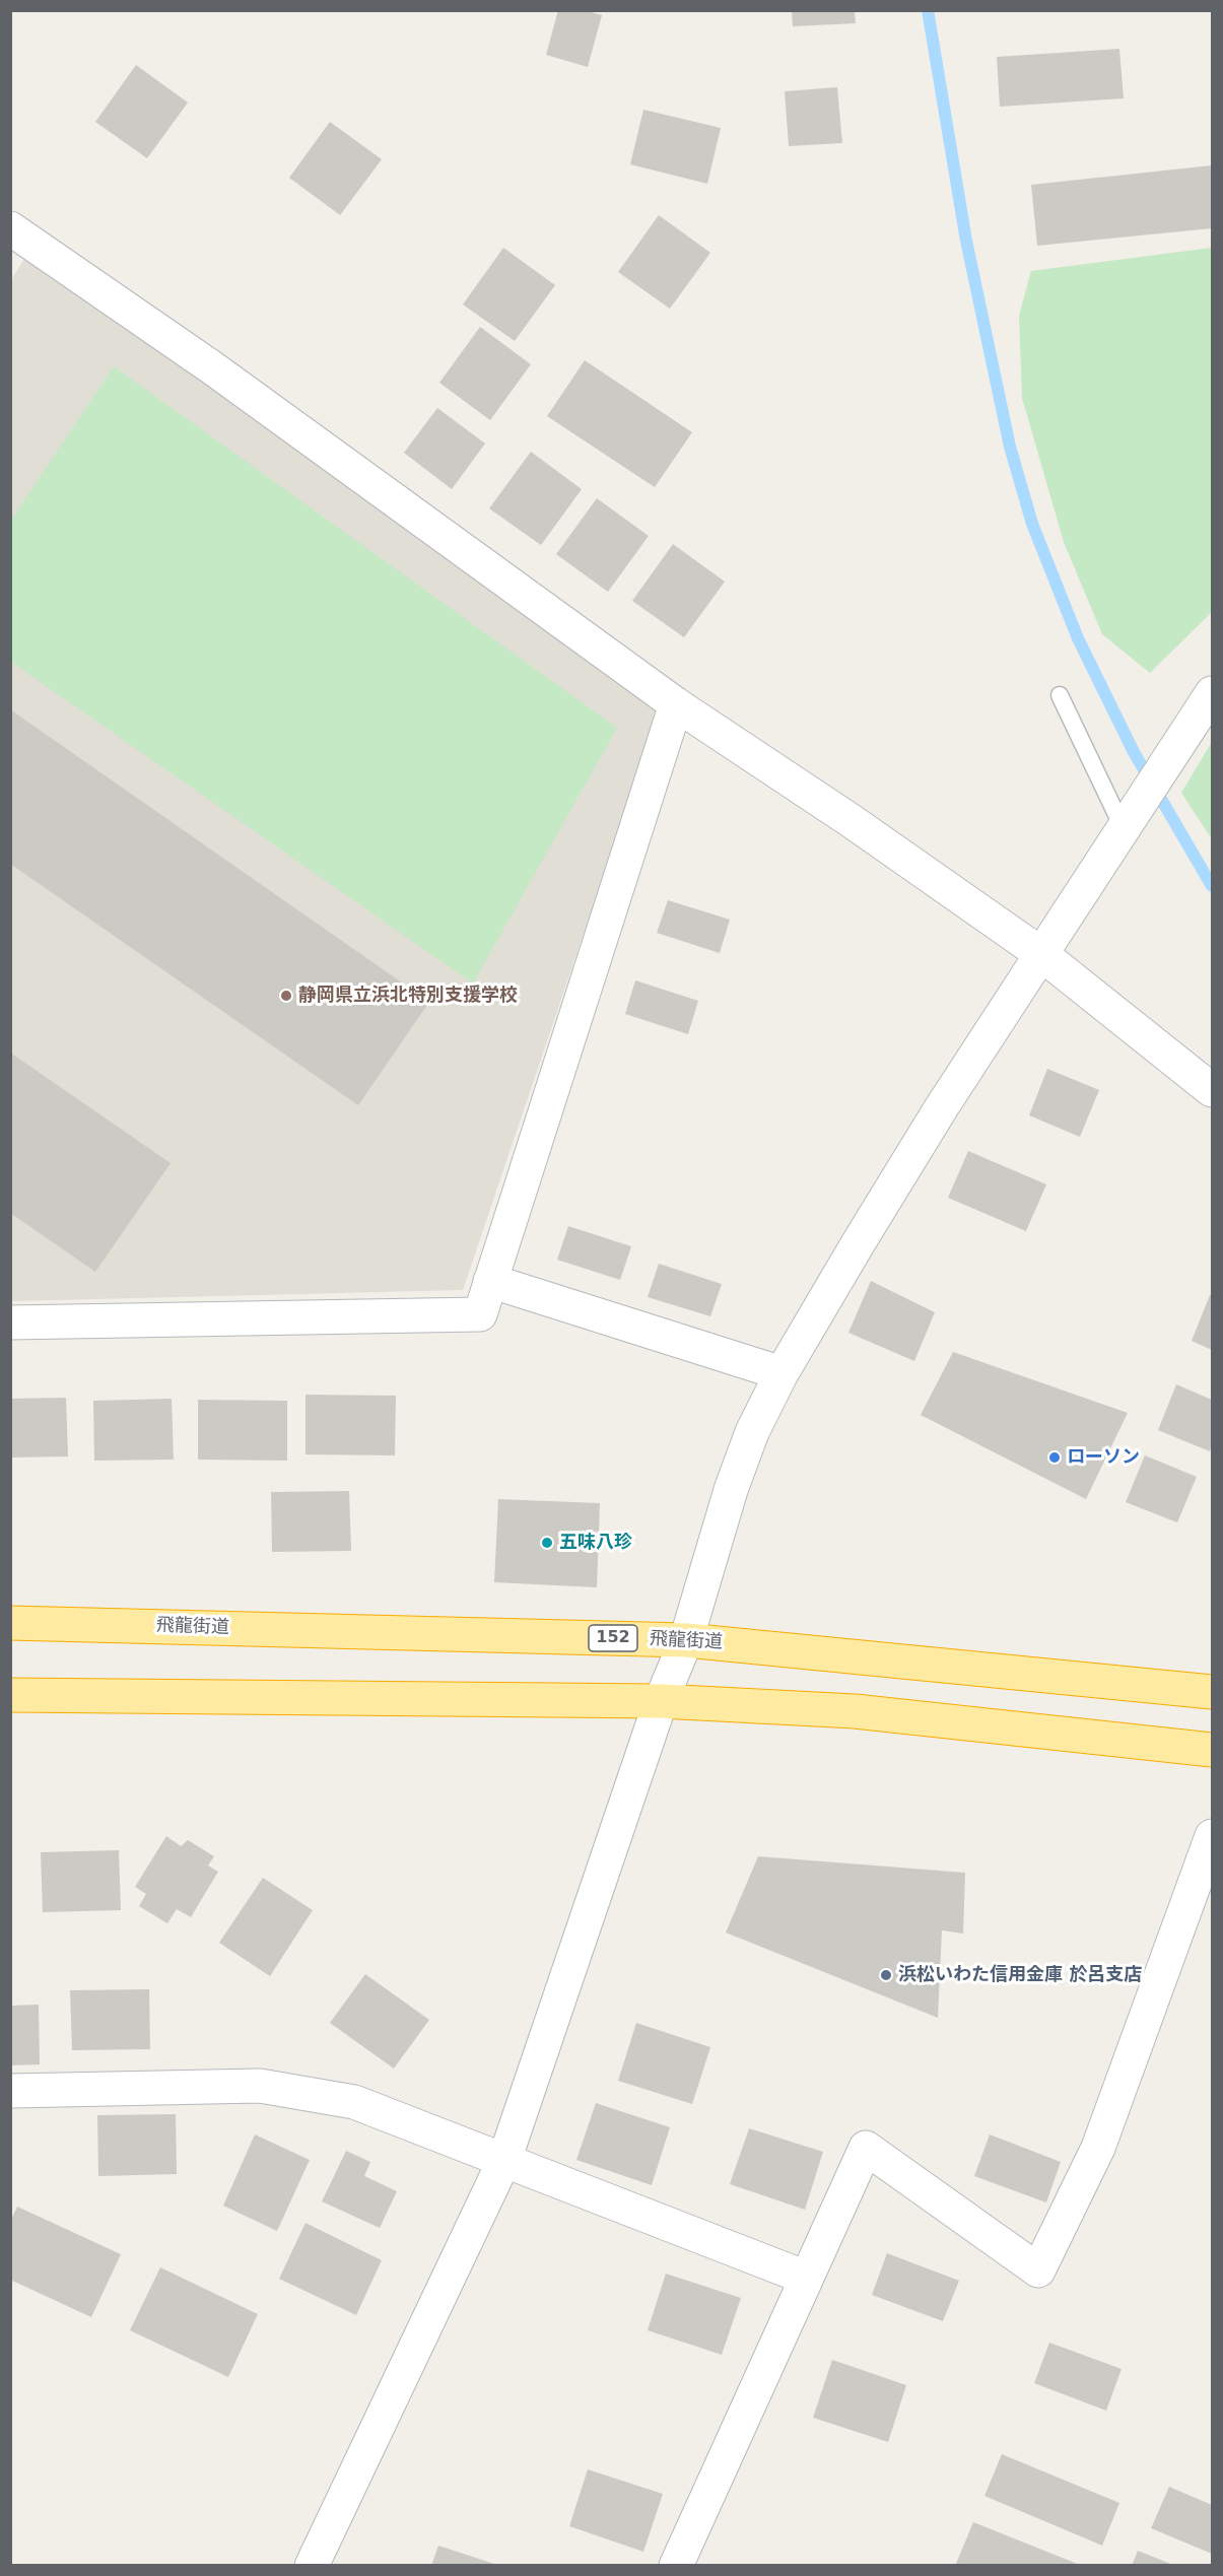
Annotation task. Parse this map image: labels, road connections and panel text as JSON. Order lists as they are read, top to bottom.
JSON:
{
  "streets": {
    "highway": ["飛龍街道", "152"]
  },
  "places": [
    "静岡県立浜北特別支援学校",
    "ローソン",
    "五味八珍",
    "浜松いわた信用金庫 於呂支店"
  ]
}
